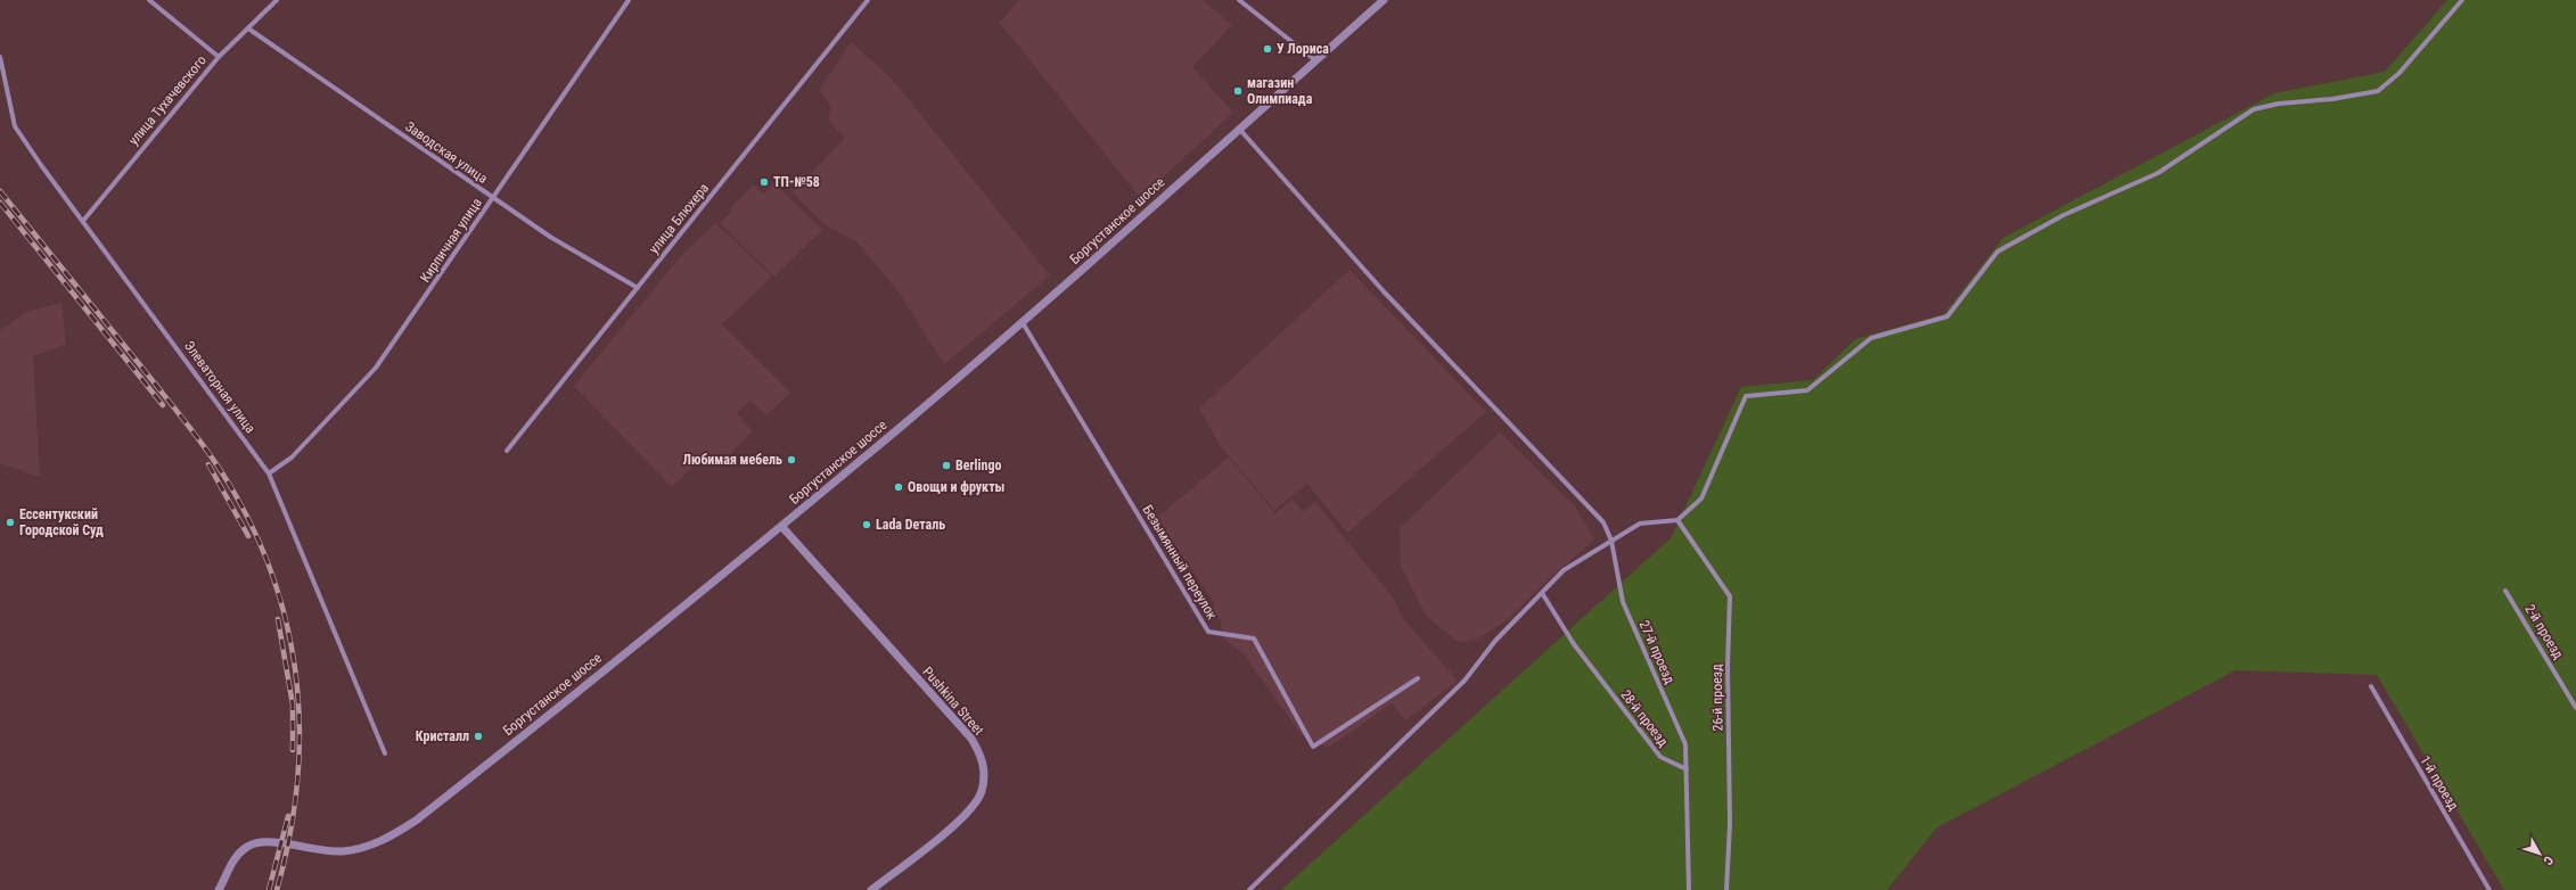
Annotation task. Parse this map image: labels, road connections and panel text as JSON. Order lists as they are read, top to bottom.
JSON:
{
  "streets": {
    "street": [
      "улица Тухачевского",
      "Заводская улица",
      "улица Блюхера",
      "Боргустанское шоссе",
      "Кирпичная улица",
      "Элеваторная улица",
      "Безымянный переулок",
      "2-й проезд",
      "27-й проезд",
      "26-й проезд",
      "Pushkina Street",
      "28-й проезд",
      "1-й проезд"
    ]
  },
  "crossings": [
    ["улица Тухачевского", "Заводская улица"],
    ["улица Тухачевского", "Элеваторная улица"],
    ["Заводская улица", "улица Блюхера"],
    ["Заводская улица", "Кирпичная улица"],
    ["Боргустанское шоссе", "Безымянный переулок"],
    ["Боргустанское шоссе", "27-й проезд"],
    ["Боргустанское шоссе", "Pushkina Street"],
    ["Кирпичная улица", "Элеваторная улица"],
    ["27-й проезд", "28-й проезд"]
  ],
  "places": [
    "У Лориса",
    "магазин Олимпиада",
    "ТП-№58",
    "Любимая мебель",
    "Berlingo",
    "Овощи и фрукты",
    "Ессентукский Городской Суд",
    "Lada Dеталь",
    "Кристалл"
  ],
  "north": "bottom right"
}
